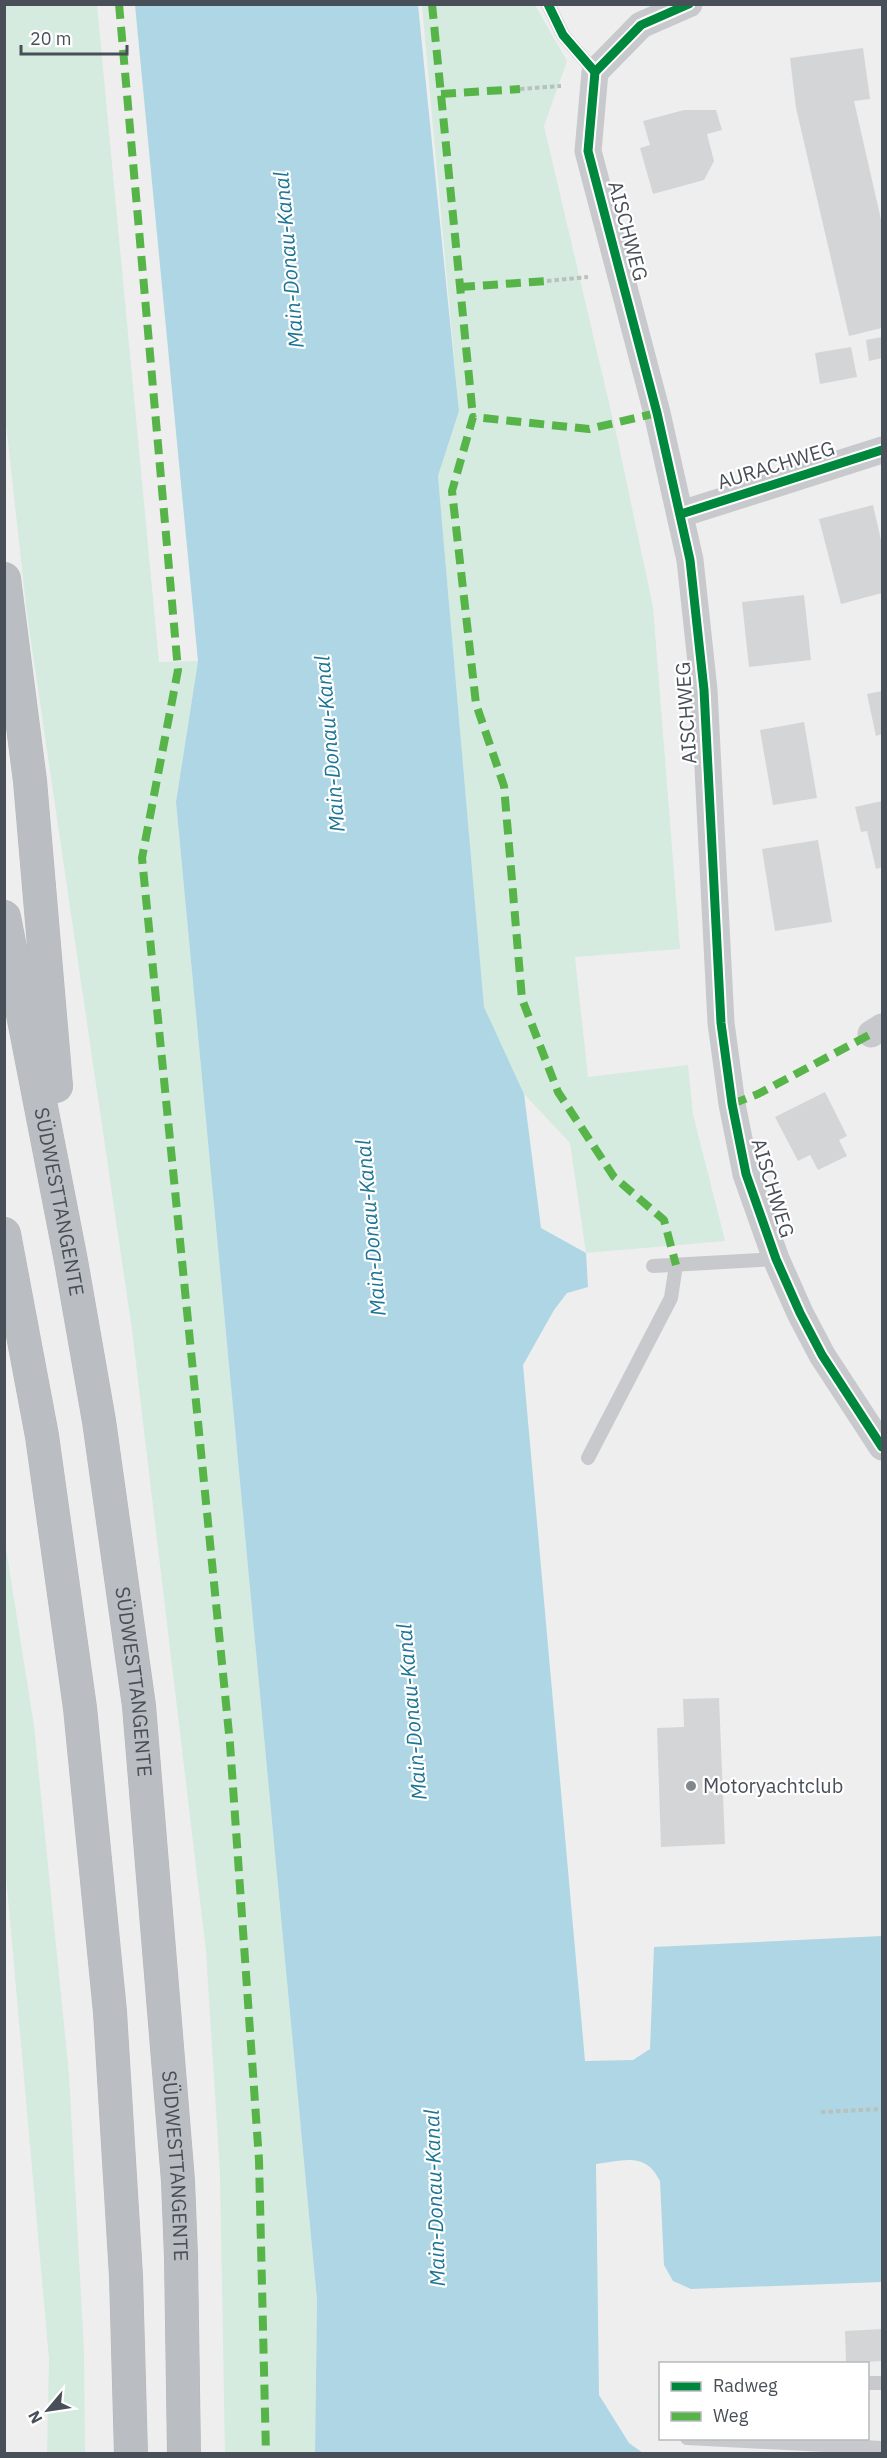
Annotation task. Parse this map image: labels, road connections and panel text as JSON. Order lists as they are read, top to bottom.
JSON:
{
  "streets": {
    "highway": ["SÜDWESTTANGENTE"],
    "street": ["AISCHWEG", "AURACHWEG"]
  },
  "crossings": [
    ["AISCHWEG", "AURACHWEG"]
  ],
  "water": ["Main-Donau-Kanal"],
  "places": ["Motoryachtclub"],
  "legend": ["Radweg", "Weg"],
  "scale_bar": "20 m",
  "north": "bottom left"
}
